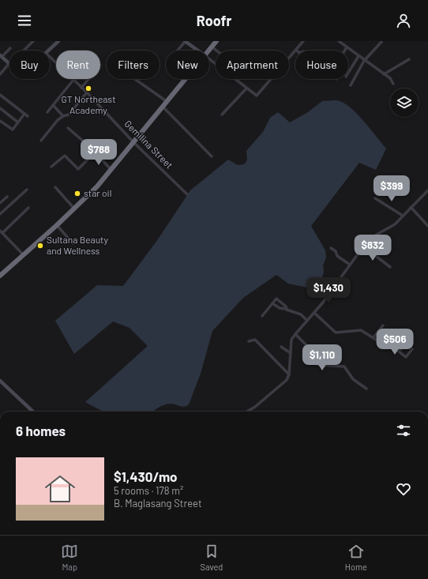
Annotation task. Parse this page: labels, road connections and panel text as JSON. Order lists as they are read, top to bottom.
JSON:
{
  "streets": {
    "street": ["Gemilina Street"]
  },
  "places": ["GT Northeast Academy", "star oil", "Sultana Beauty and Wellness"],
  "page": {
    "header": "Roofr",
    "chip": [
      "Buy",
      "Rent",
      "Filters",
      "New",
      "Apartment",
      "House"
    ],
    "price": [
      "$788",
      "$399",
      "$832",
      "$1,430",
      "$506",
      "$1,110"
    ],
    "heading": "6 homes",
    "list": [
      {
        "name": "$1,430/mo",
        "note": "5 rooms · 178 m² · B. Maglasang Street"
      }
    ],
    "tabs": ["Map", "Saved", "Home"]
  }
}
